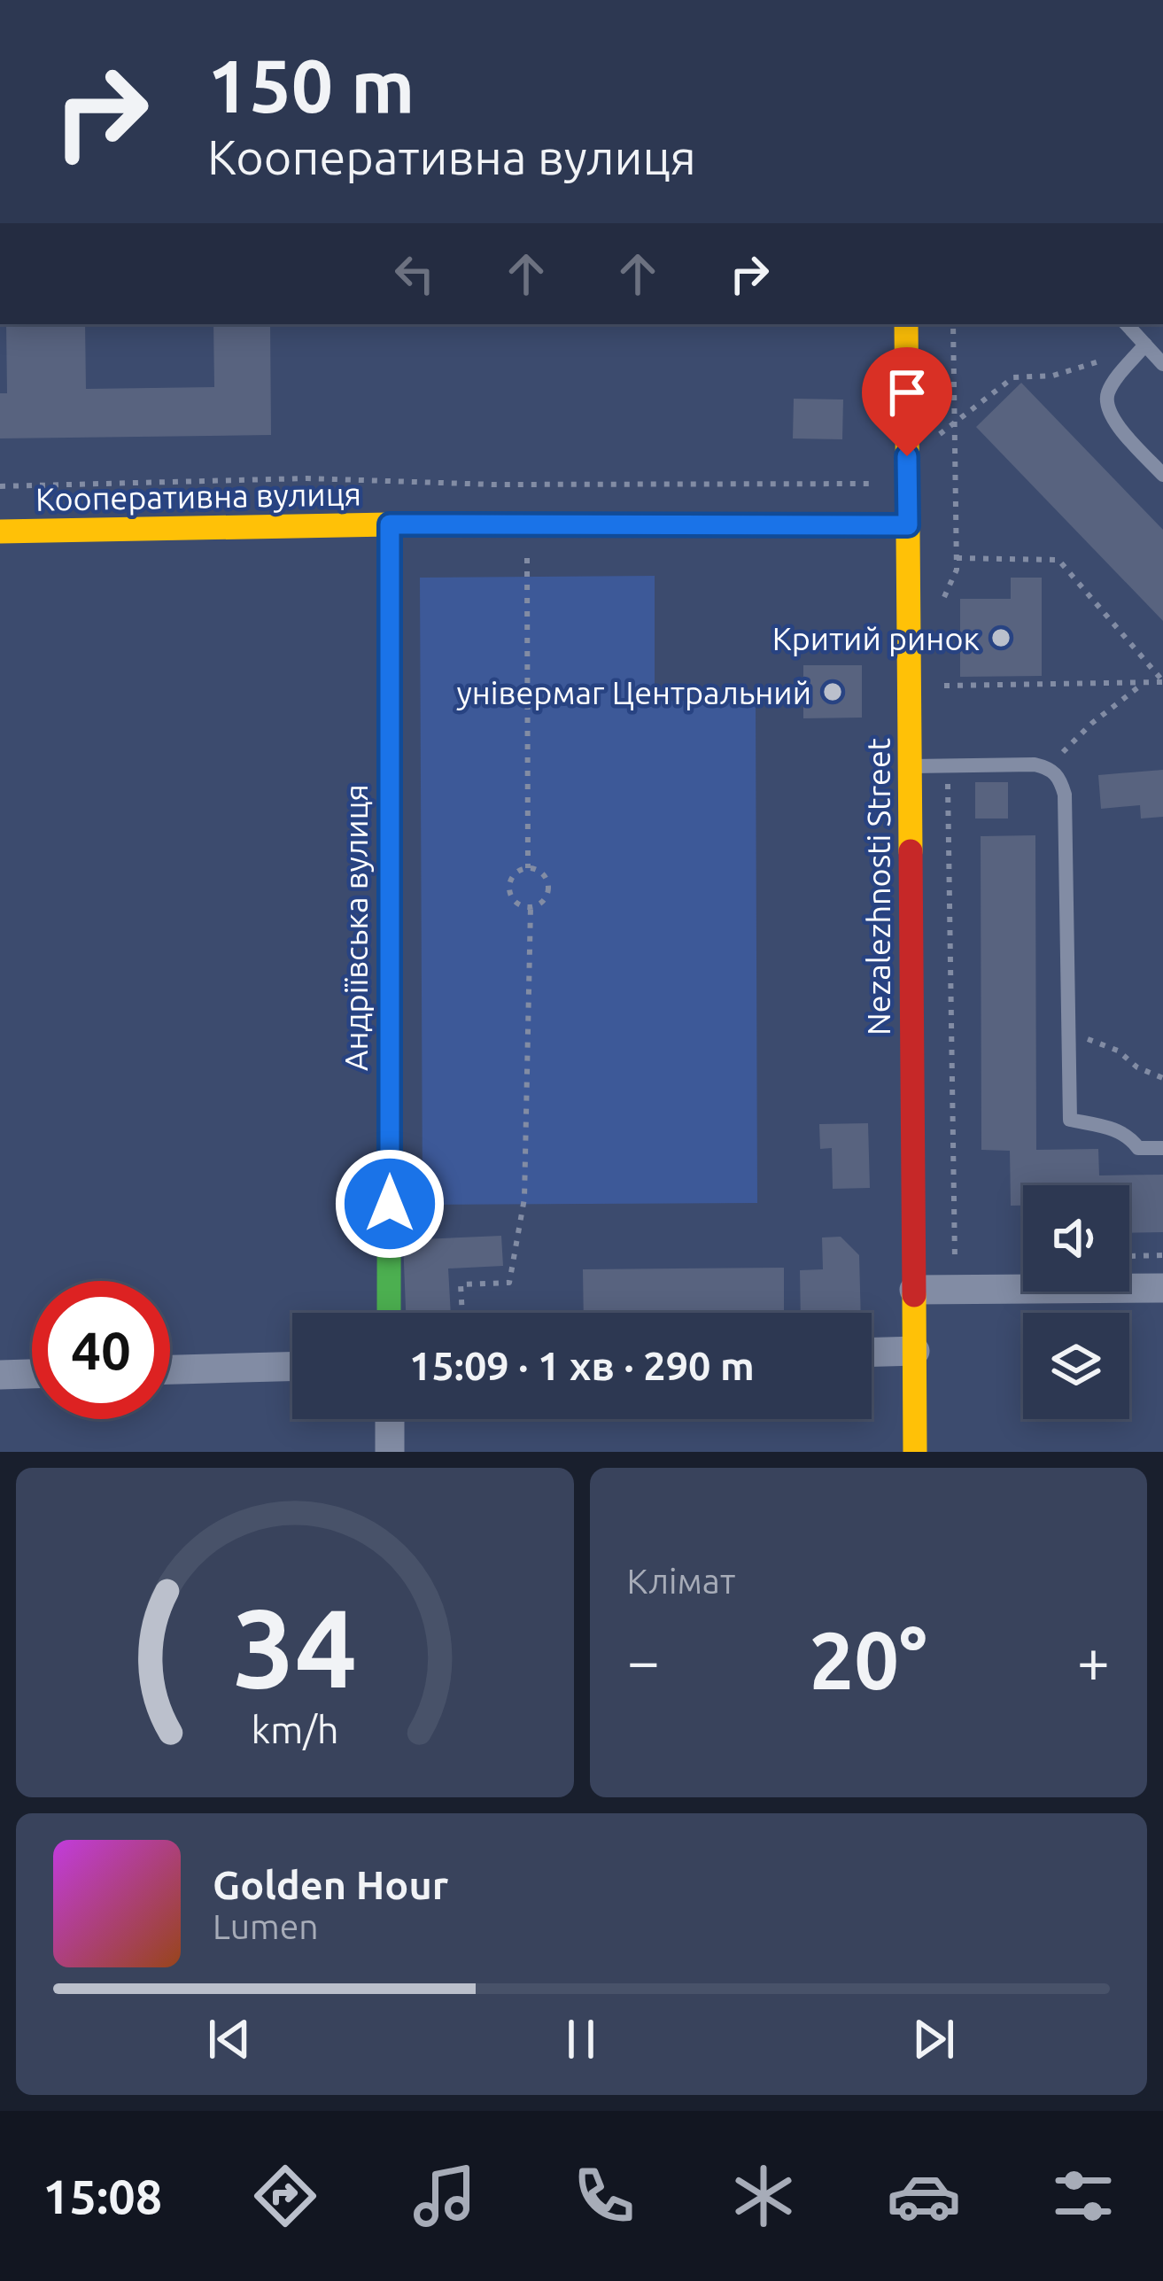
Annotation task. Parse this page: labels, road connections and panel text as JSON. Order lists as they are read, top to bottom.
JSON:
{
  "streets": {
    "street": ["Кооперативна вулиця", "Nezalezhnosti Street", "Андріївська вулиця"]
  },
  "crossings": [
    ["Кооперативна вулиця", "Nezalezhnosti Street"],
    ["Кооперативна вулиця", "Андріївська вулиця"]
  ],
  "places": ["Критий ринок", "універмаг Центральний"],
  "page": {
    "turn": ["150 m", "Кооперативна вулиця"],
    "limit": "40",
    "trip": "15:09 · 1 хв · 290 m",
    "tile": "Клімат",
    "heat": ["−", "20°", "+"],
    "song": ["Golden Hour", "Lumen"],
    "tabs": "15:08",
    "gauge": ["34", "km/h"]
  }
}
